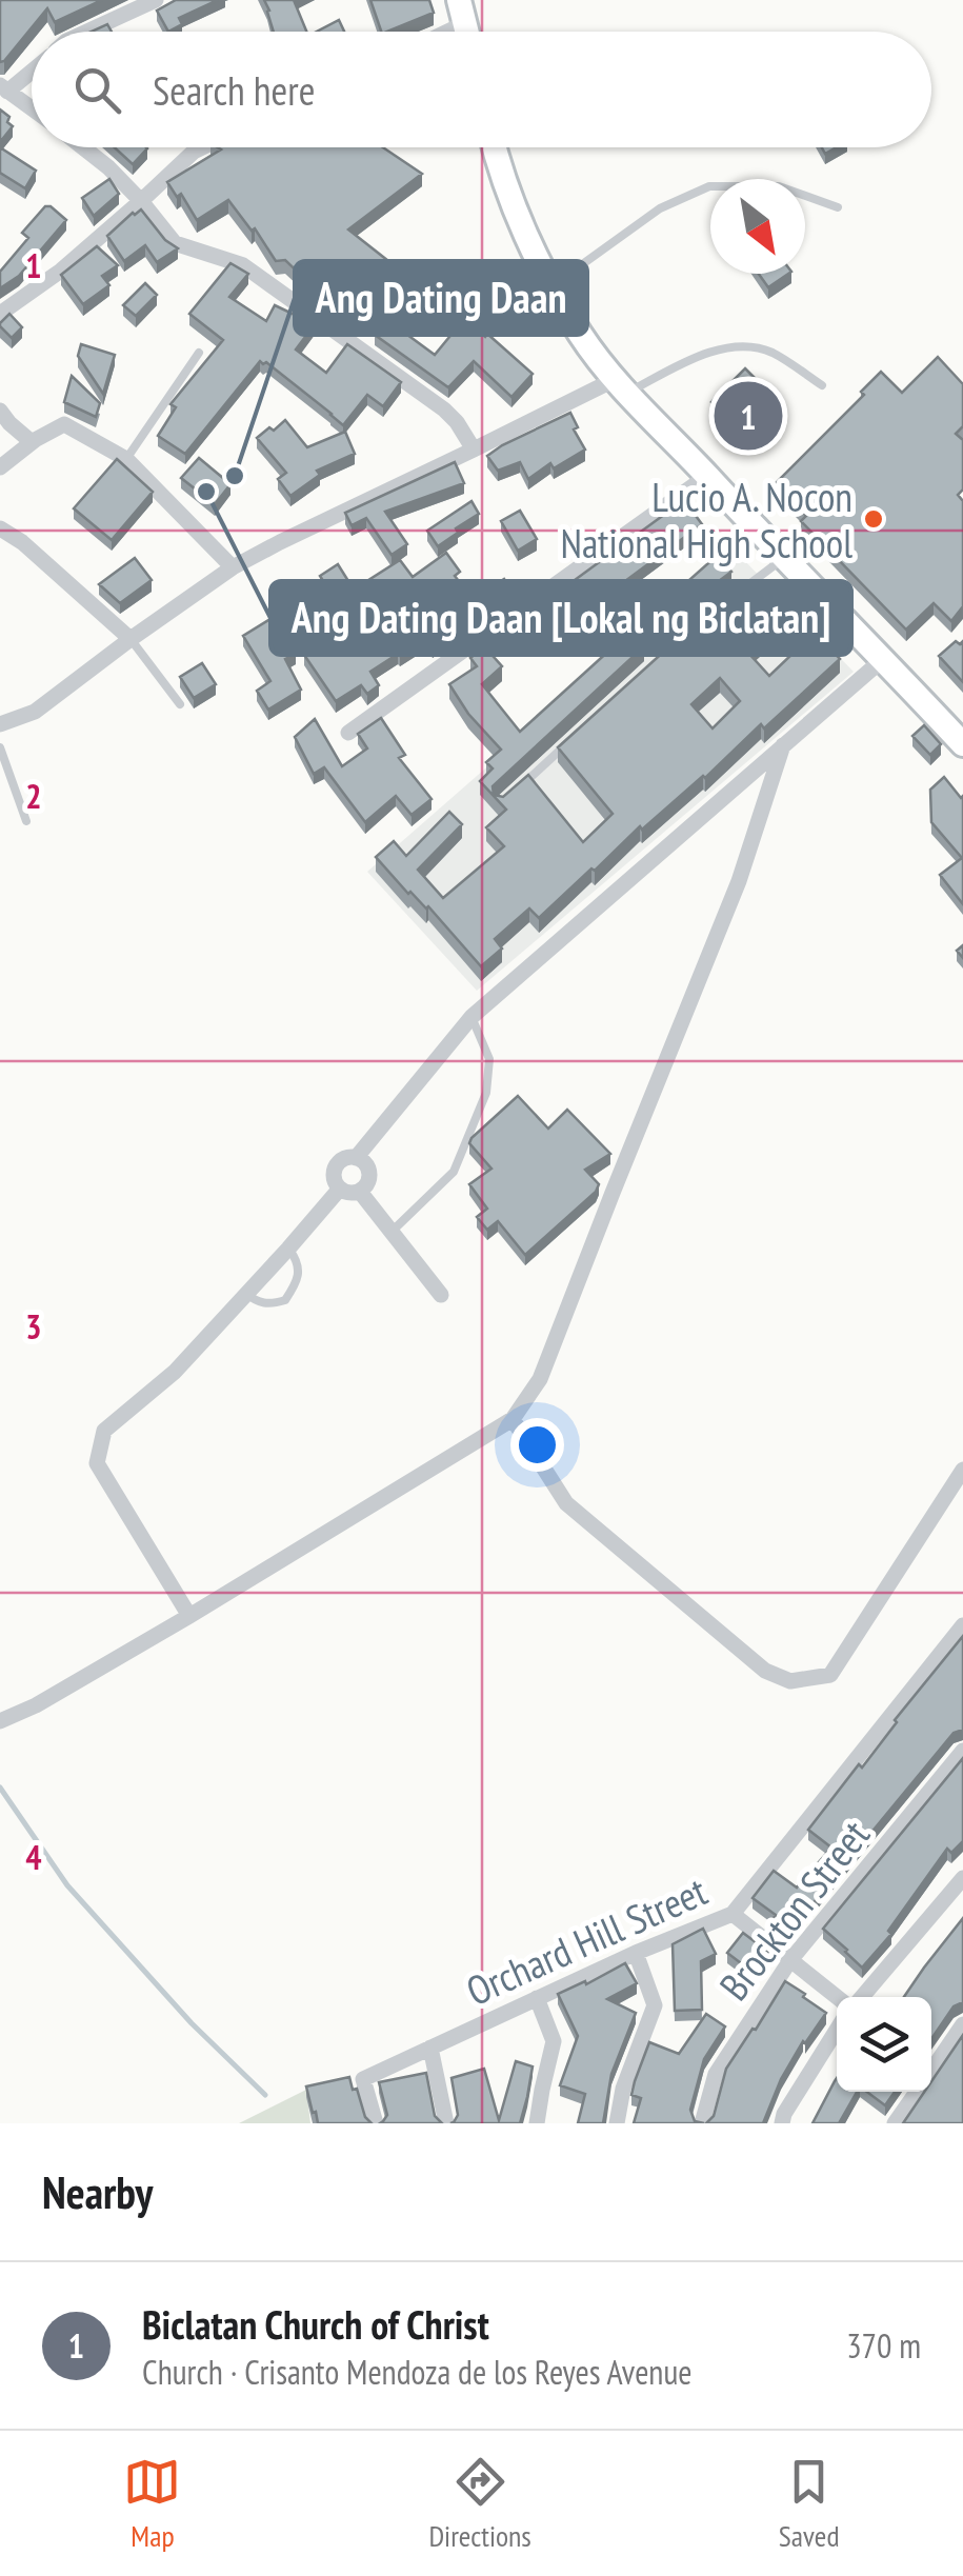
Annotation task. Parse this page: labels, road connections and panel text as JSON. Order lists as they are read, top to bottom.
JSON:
{
  "streets": {
    "street": ["Brockton Street", "Orchard Hill Street"]
  },
  "places": ["Ang Dating Daan", "Ang Dating Daan [Lokal ng Biclatan]", "Lucio A. Nocon National High School"],
  "north": "bottom right",
  "page": {
    "search": "Search here",
    "pins": "1",
    "heading": "Nearby",
    "list": [
      {
        "mark": "1",
        "name": "Biclatan Church of Christ",
        "note": "Church · Crisanto Mendoza de los Reyes Avenue",
        "value": "370 m"
      }
    ],
    "nav": ["Map", "Directions", "Saved"]
  },
  "grid": {
    "rows": [
      "1",
      "2",
      "3",
      "4"
    ]
  }
}
